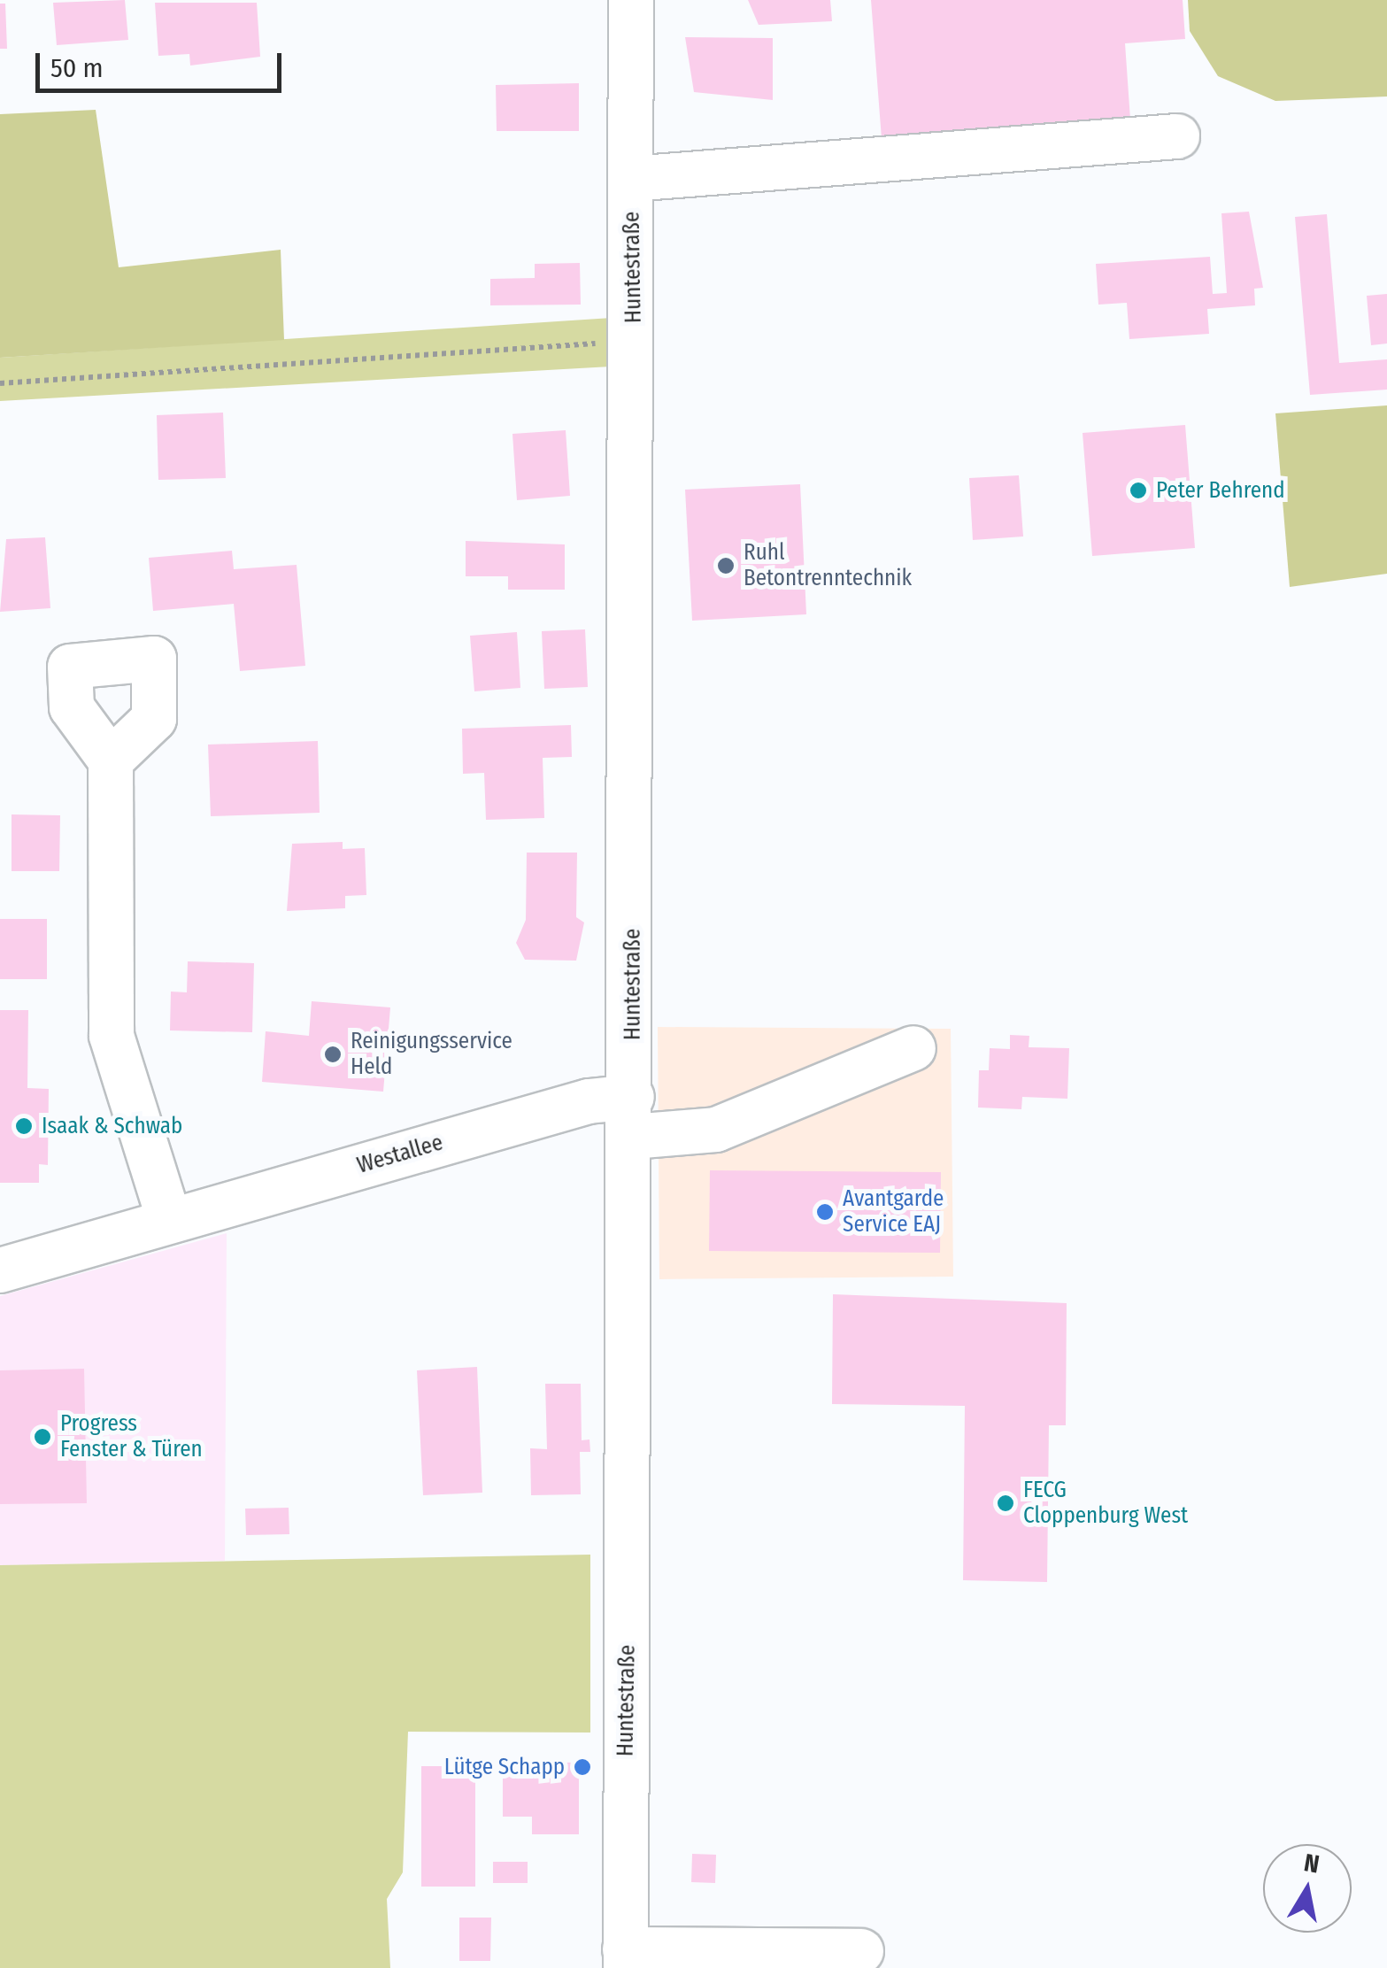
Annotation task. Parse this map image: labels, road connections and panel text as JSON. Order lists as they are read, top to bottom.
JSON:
{
  "streets": {
    "street": ["Huntestraße", "Westallee"]
  },
  "crossings": [
    ["Huntestraße", "Westallee"]
  ],
  "places": [
    "Peter Behrend",
    "Ruhl Betontrenntechnik",
    "Reinigungsservice Held",
    "Isaak & Schwab",
    "Avantgarde Service EAJ",
    "Progress Fenster & Türen",
    "FECG Cloppenburg West",
    "Lütge Schapp"
  ],
  "scale_bar": "50 m",
  "north": "top"
}
